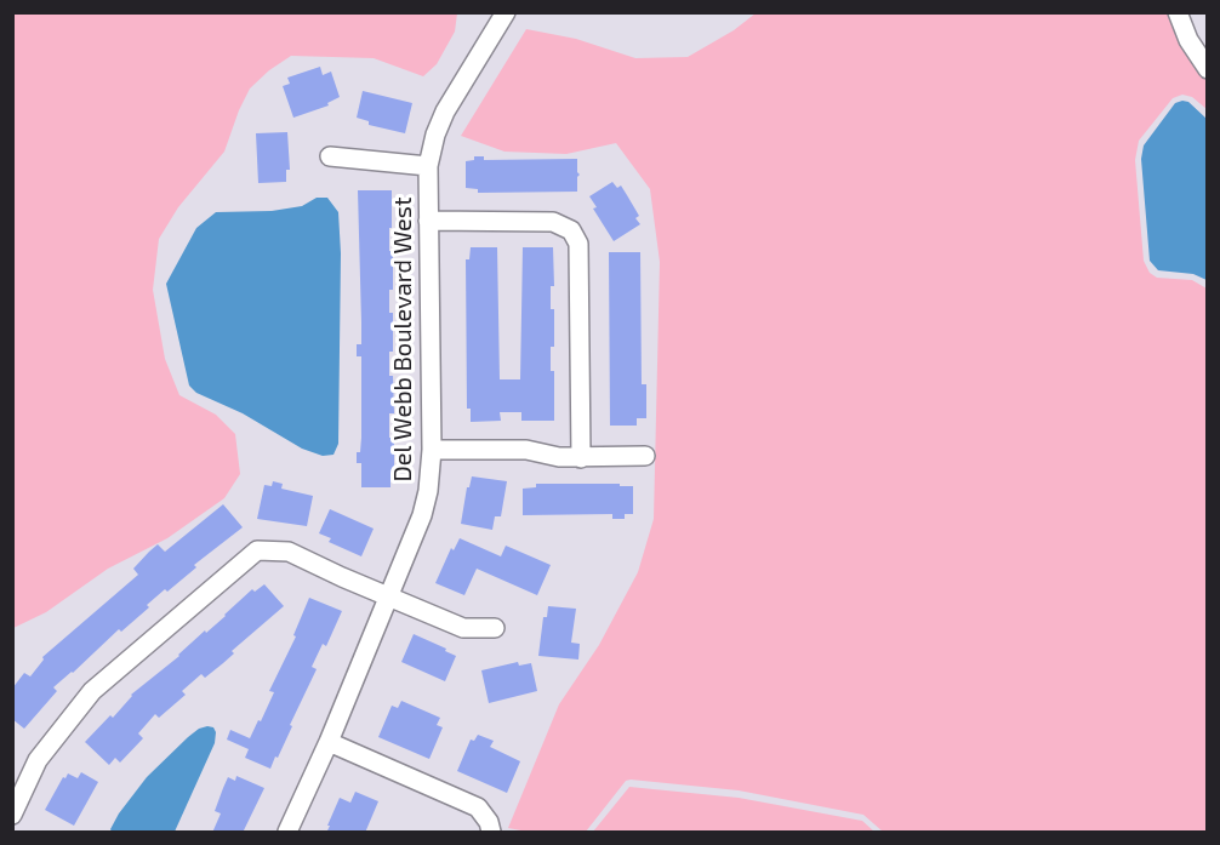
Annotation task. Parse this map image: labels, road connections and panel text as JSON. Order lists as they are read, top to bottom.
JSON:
{
  "streets": {
    "street": ["Del Webb Boulevard West"]
  }
}
